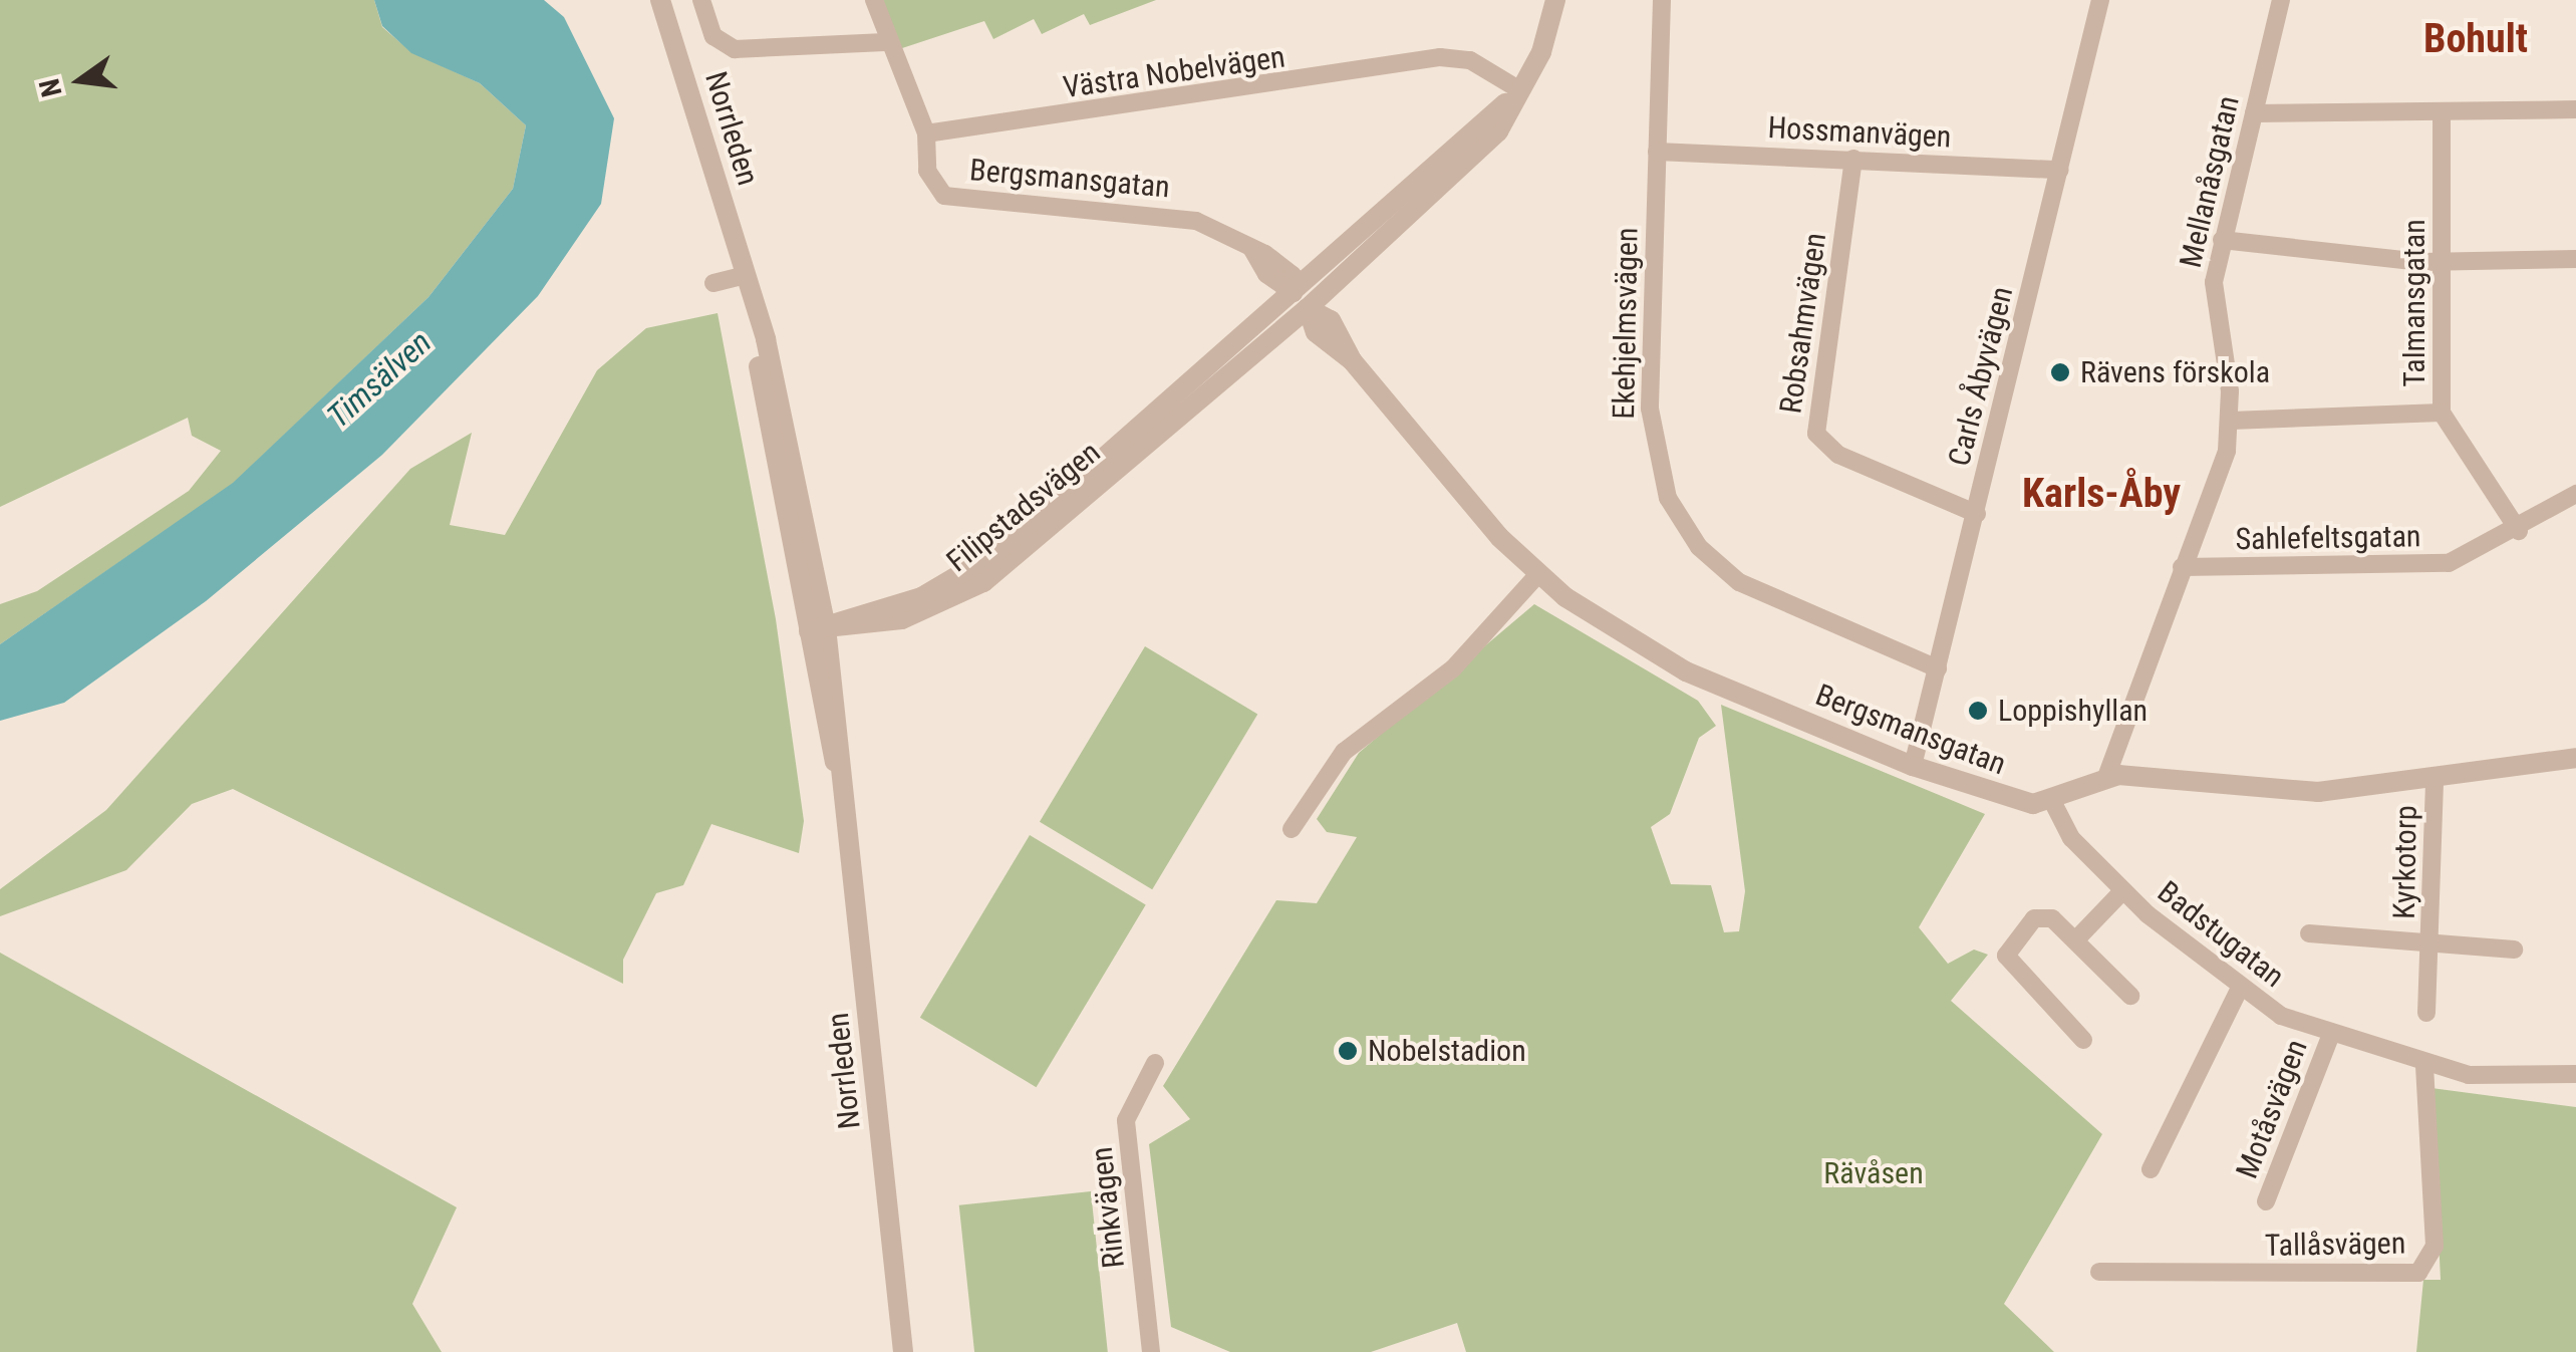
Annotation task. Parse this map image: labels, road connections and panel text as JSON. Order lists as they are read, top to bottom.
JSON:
{
  "streets": {
    "street": [
      "Västra Nobelvägen",
      "Norrleden",
      "Hossmanvägen",
      "Bergsmansgatan",
      "Mellanåsgatan",
      "Talmansgatan",
      "Ekehjelmsvägen",
      "Robsahmvägen",
      "Carls Åbyvägen",
      "Filipstadsvägen",
      "Sahlefeltsgatan",
      "Kyrkotorp",
      "Badstugatan",
      "Motåsvägen",
      "Rinkvägen",
      "Tallåsvägen"
    ]
  },
  "crossings": [
    ["Västra Nobelvägen", "Bergsmansgatan"],
    ["Västra Nobelvägen", "Filipstadsvägen"],
    ["Norrleden", "Filipstadsvägen"],
    ["Hossmanvägen", "Ekehjelmsvägen"],
    ["Hossmanvägen", "Robsahmvägen"],
    ["Hossmanvägen", "Carls Åbyvägen"],
    ["Bergsmansgatan", "Mellanåsgatan"],
    ["Bergsmansgatan", "Carls Åbyvägen"],
    ["Bergsmansgatan", "Filipstadsvägen"],
    ["Bergsmansgatan", "Kyrkotorp"],
    ["Bergsmansgatan", "Badstugatan"],
    ["Mellanåsgatan", "Sahlefeltsgatan"],
    ["Talmansgatan", "Sahlefeltsgatan"],
    ["Ekehjelmsvägen", "Carls Åbyvägen"],
    ["Robsahmvägen", "Carls Åbyvägen"],
    ["Badstugatan", "Motåsvägen"],
    ["Badstugatan", "Tallåsvägen"]
  ],
  "districts": ["Bohult", "Karls-Åby"],
  "water": ["Timsälven"],
  "parks": ["Rävåsen"],
  "places": ["Rävens förskola", "Loppishyllan", "Nobelstadion"],
  "north": "left"
}
